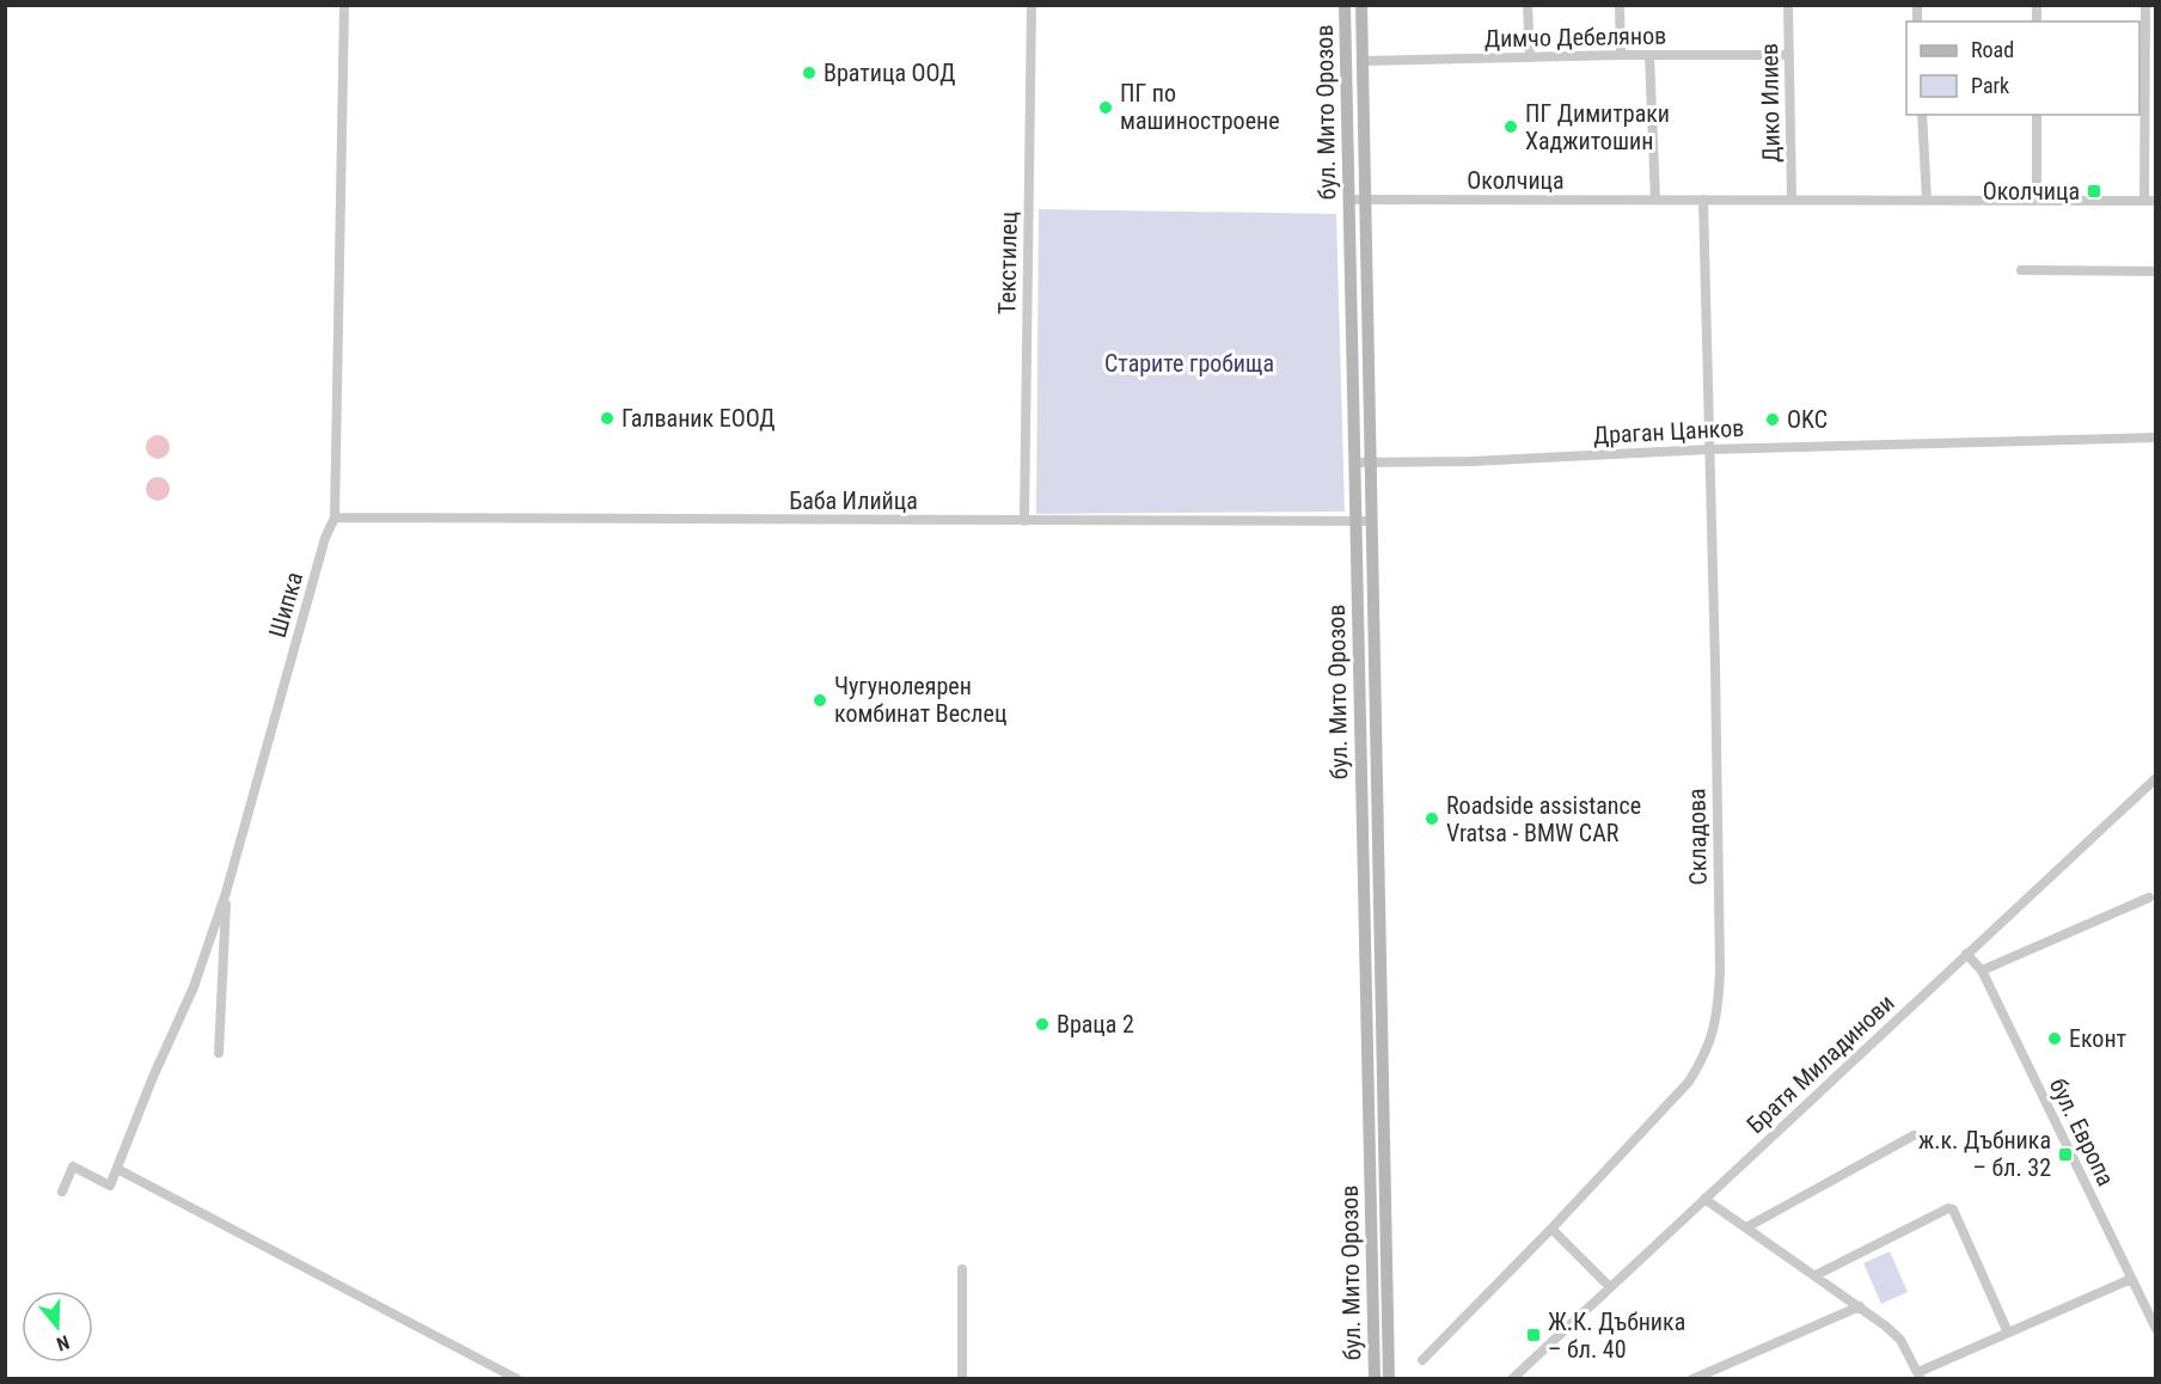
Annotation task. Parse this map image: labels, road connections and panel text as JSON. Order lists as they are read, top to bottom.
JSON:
{
  "streets": {
    "main road": ["бул. Мито Орозов"],
    "street": [
      "Димчо Дебелянов",
      "Дико Илиев",
      "Околчица",
      "Текстилец",
      "Драган Цанков",
      "Баба Илийца",
      "Шипка",
      "Складова",
      "Братя Миладинови",
      "бул. Европа"
    ]
  },
  "crossings": [
    ["Димчо Дебелянов", "Дико Илиев"],
    ["Димчо Дебелянов", "бул. Мито Орозов"],
    ["Дико Илиев", "Околчица"],
    ["бул. Мито Орозов", "Околчица"],
    ["бул. Мито Орозов", "Драган Цанков"],
    ["бул. Мито Орозов", "Баба Илийца"],
    ["Околчица", "Складова"],
    ["Текстилец", "Баба Илийца"],
    ["Драган Цанков", "Складова"],
    ["Баба Илийца", "Шипка"],
    ["Братя Миладинови", "бул. Европа"]
  ],
  "parks": ["Старите гробища"],
  "places": {
    "other": [
      "Вратица ООД",
      "ПГ по машиностроене",
      "ПГ Димитраки Хаджитошин",
      "Галваник ЕООД",
      "OKC",
      "Чугунолеярен комбинат Веслец",
      "Roadside assistance Vratsa - BMW CAR",
      "Враца 2",
      "Еконт"
    ],
    "transit": ["Околчица", "ж.к. Дъбника – бл. 32", "Ж.К. Дъбника – бл. 40"]
  },
  "legend": ["Road", "Park"],
  "north": "bottom"
}
